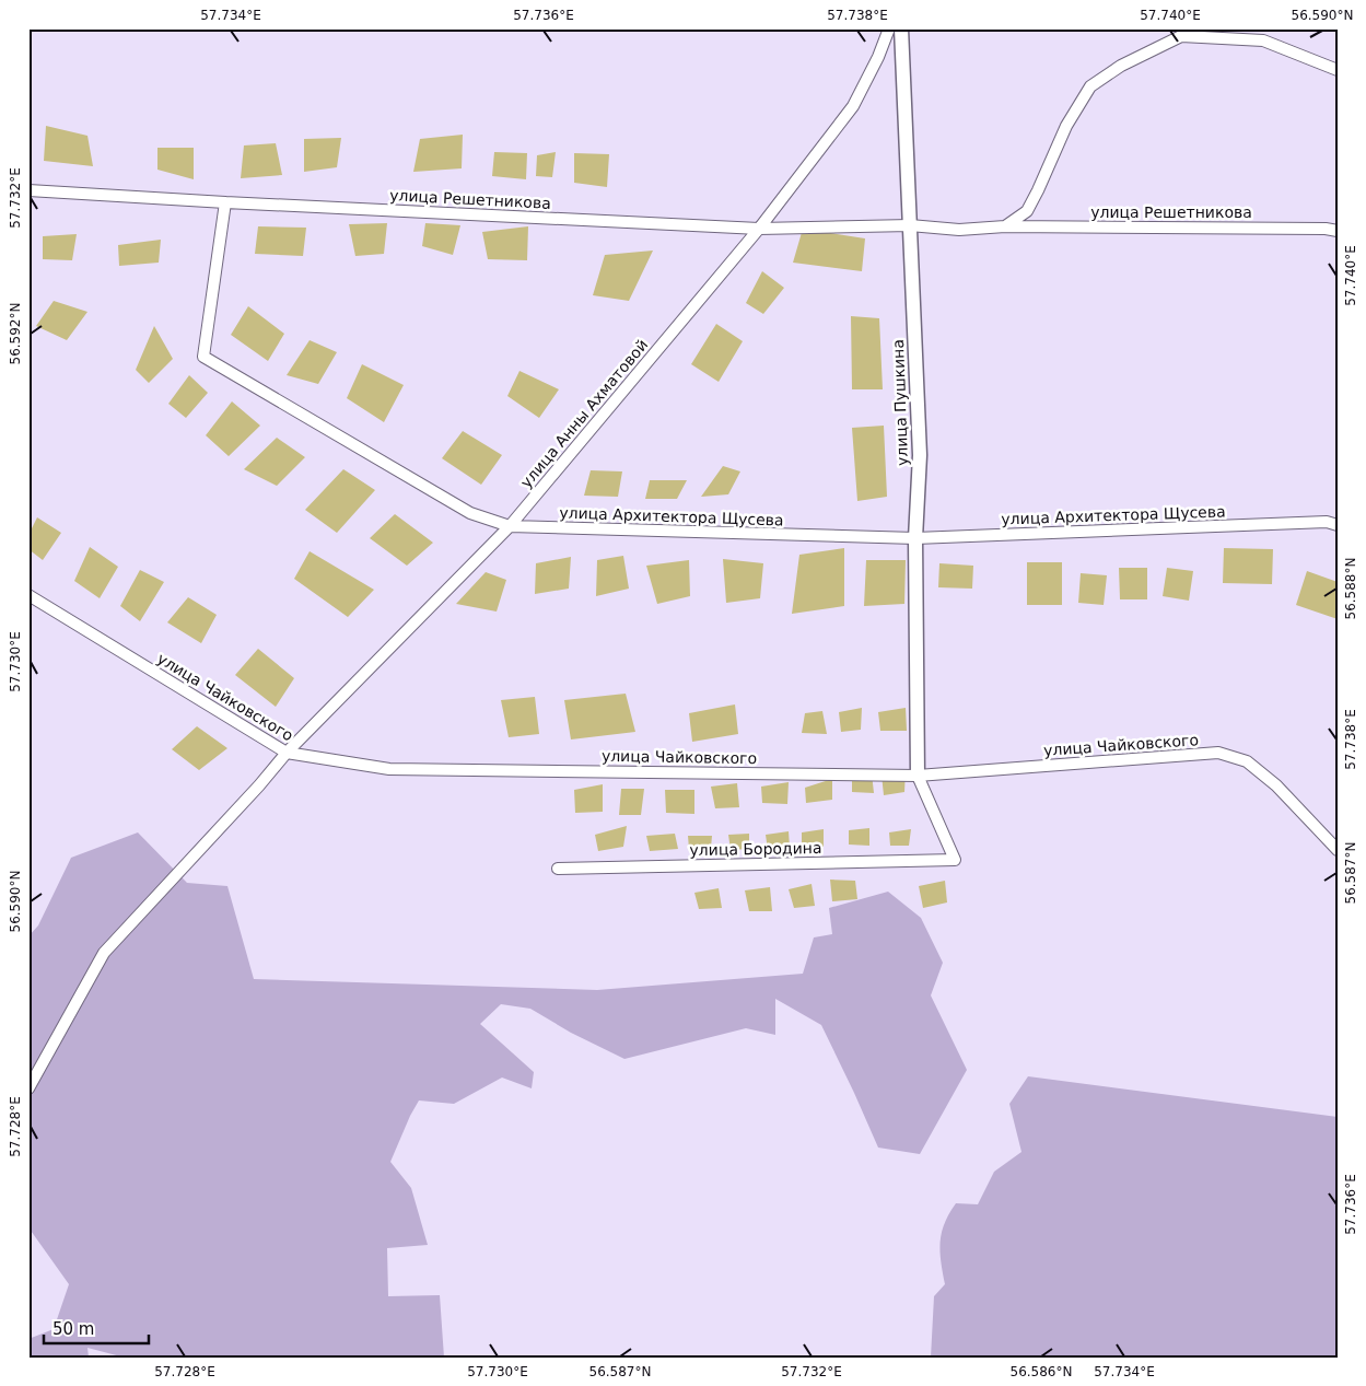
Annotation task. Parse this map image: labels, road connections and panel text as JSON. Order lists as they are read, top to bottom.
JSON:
{
  "streets": {
    "street": [
      "улица Решетникова",
      "улица Пушкина",
      "улица Анны Ахматовой",
      "улица Архитектора Щусева",
      "улица Чайковского",
      "улица Бородина"
    ]
  },
  "crossings": [
    ["улица Решетникова", "улица Пушкина"],
    ["улица Решетникова", "улица Анны Ахматовой"],
    ["улица Решетникова", "улица Архитектора Щусева"],
    ["улица Пушкина", "улица Архитектора Щусева"],
    ["улица Пушкина", "улица Чайковского"],
    ["улица Пушкина", "улица Бородина"],
    ["улица Анны Ахматовой", "улица Архитектора Щусева"],
    ["улица Анны Ахматовой", "улица Чайковского"],
    ["улица Чайковского", "улица Бородина"]
  ],
  "scale_bar": "50 m",
  "coordinates": [
    "57.734°E",
    "57.736°E",
    "57.738°E",
    "57.740°E",
    "56.590°N",
    "57.732°E",
    "56.592°N",
    "56.588°N",
    "57.730°E",
    "56.587°N",
    "57.728°E",
    "56.586°N"
  ]
}
